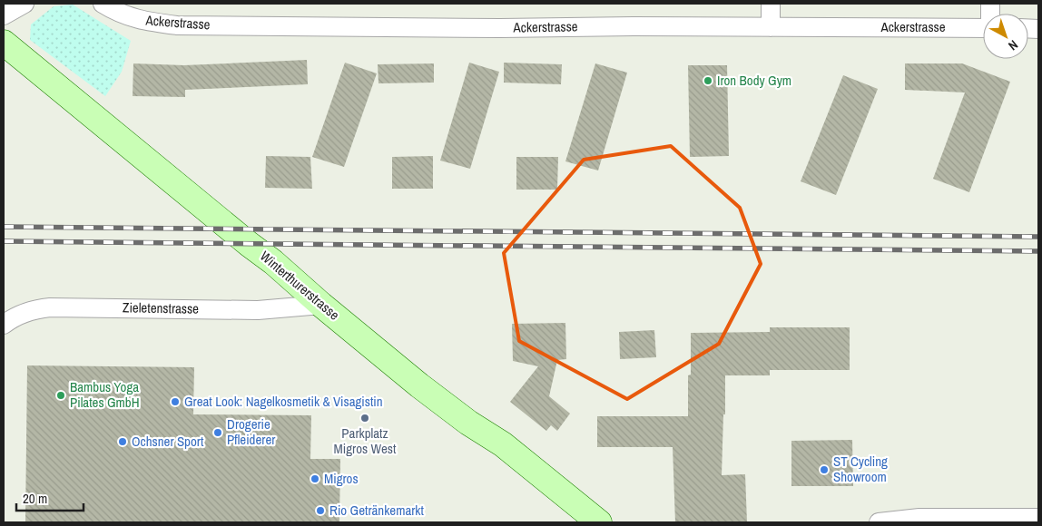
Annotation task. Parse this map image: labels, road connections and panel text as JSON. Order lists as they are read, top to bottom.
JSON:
{
  "streets": {
    "main road": ["Winterthurerstrasse"],
    "street": ["Ackerstrasse", "Zieletenstrasse"]
  },
  "crossings": [
    ["Winterthurerstrasse", "Zieletenstrasse"]
  ],
  "places": [
    "Iron Body Gym",
    "Bambus Yoga Pilates GmbH",
    "Great Look: Nagelkosmetik & Visagistin",
    "Parkplatz Migros West",
    "Drogerie Pfleiderer",
    "Ochsner Sport",
    "ST Cycling Showroom",
    "Migros",
    "Rio Getränkemarkt"
  ],
  "scale_bar": "20 m",
  "north": "bottom right"
}
